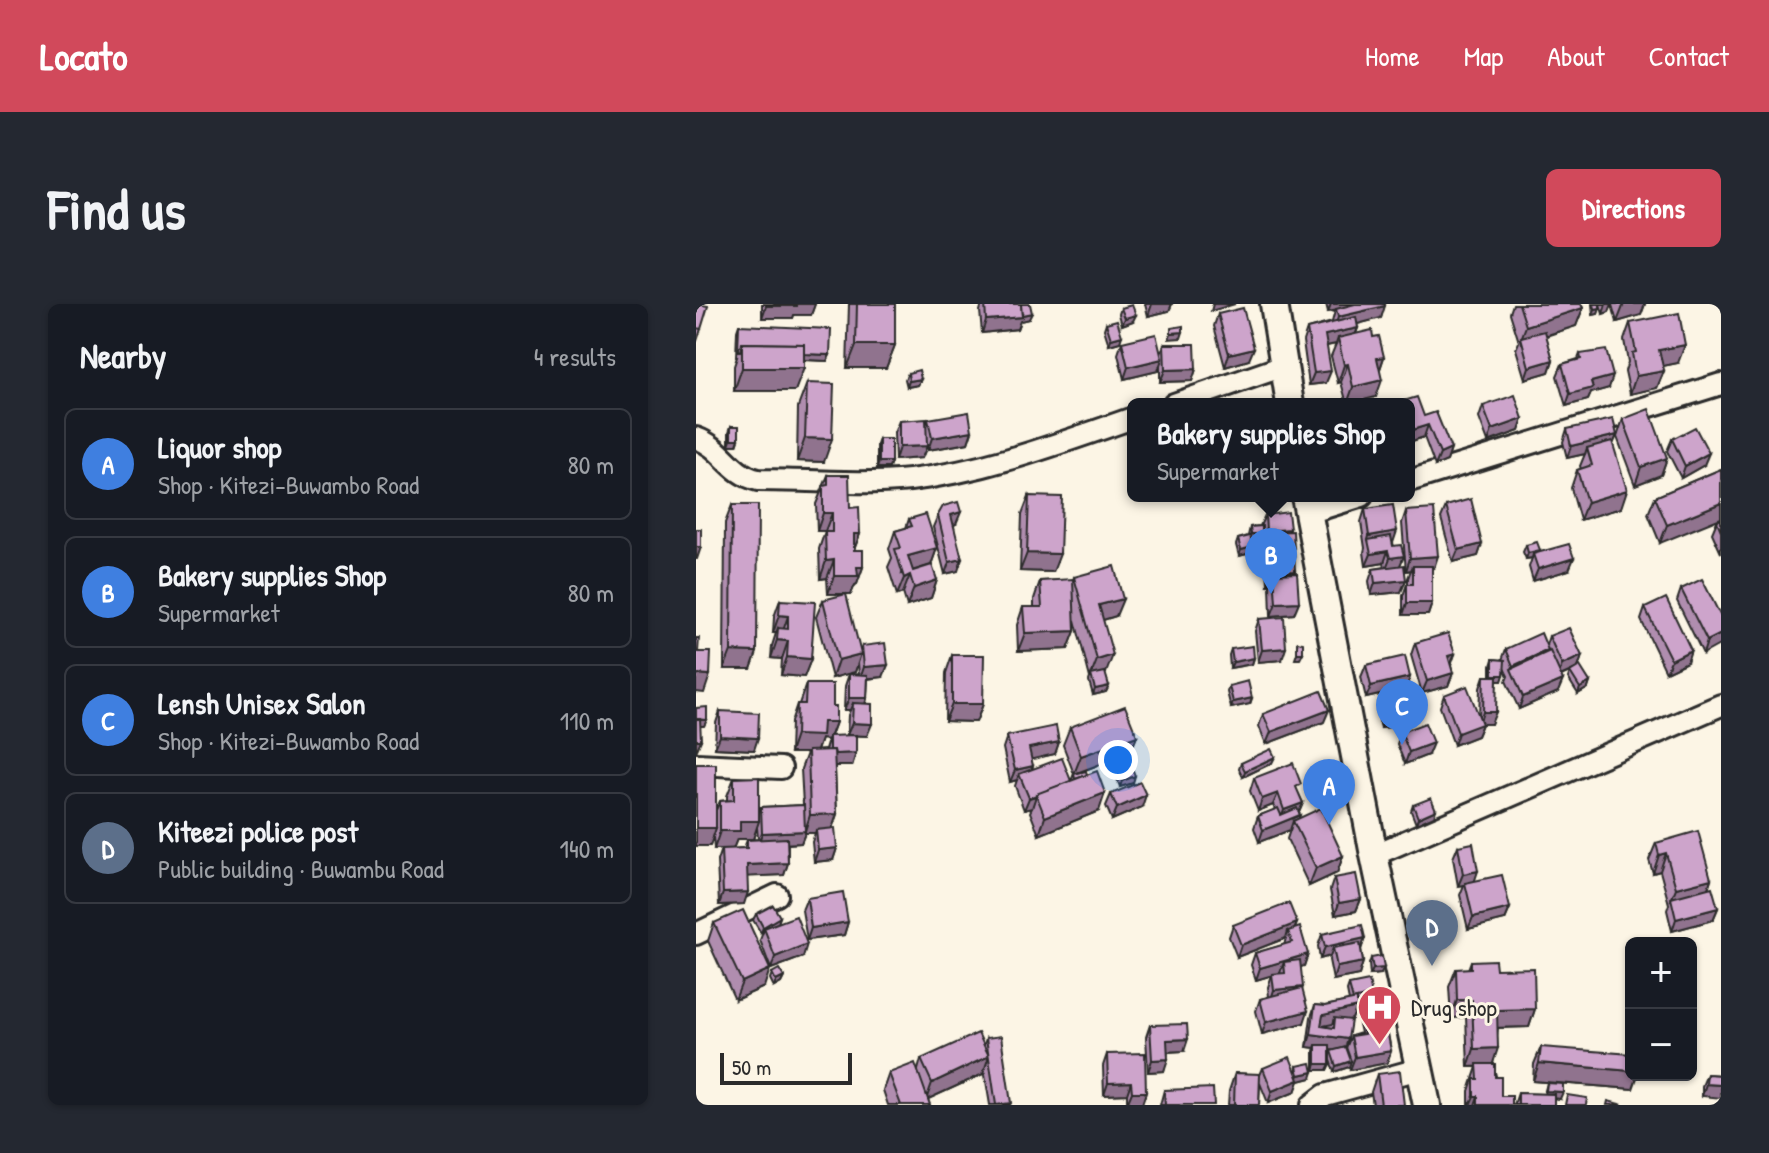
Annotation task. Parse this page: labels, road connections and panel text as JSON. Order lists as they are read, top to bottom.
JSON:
{
  "places": {
    "hospital": ["Drug shop"]
  },
  "scale_bar": "50 m",
  "page": {
    "header": "Locato",
    "nav": [
      "Home",
      "Map",
      "About",
      "Contact"
    ],
    "buttons": "Directions",
    "title": "Find us",
    "heading": ["Nearby", "4 results"],
    "popup": ["Bakery supplies Shop", "Supermarket"],
    "list": [
      {
        "mark": "A",
        "name": "Liquor shop",
        "note": "Shop · Kitezi-Buwambo Road",
        "value": "80 m"
      },
      {
        "mark": "B",
        "name": "Bakery supplies Shop",
        "note": "Supermarket",
        "value": "80 m"
      },
      {
        "mark": "C",
        "name": "Lensh Unisex Salon",
        "note": "Shop · Kitezi-Buwambo Road",
        "value": "110 m"
      },
      {
        "mark": "D",
        "name": "Kiteezi police post",
        "note": "Public building · Buwambu Road",
        "value": "140 m"
      }
    ],
    "pins": [
      "B",
      "C",
      "A",
      "D"
    ],
    "map_buttons": ["+", "−"],
    "scale": "50 m"
  }
}
